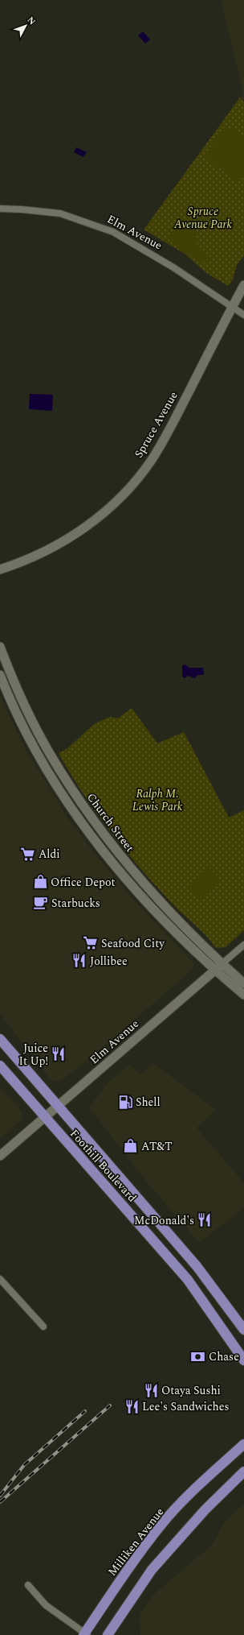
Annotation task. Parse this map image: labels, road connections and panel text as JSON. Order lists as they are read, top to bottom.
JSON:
{
  "streets": {
    "main road": [
      "Elm Avenue",
      "Spruce Avenue",
      "Church Street",
      "Foothill Boulevard",
      "Milliken Avenue"
    ]
  },
  "crossings": [
    ["Elm Avenue", "Spruce Avenue"],
    ["Elm Avenue", "Church Street"],
    ["Elm Avenue", "Foothill Boulevard"]
  ],
  "parks": ["Spruce Avenue Park", "Ralph M. Lewis Park"],
  "places": {
    "supermarket": ["Aldi", "Seafood City"],
    "shop": ["Office Depot", "AT&T"],
    "cafe": ["Starbucks"],
    "restaurant": [
      "Jollibee",
      "Juice It Up!",
      "McDonald's",
      "Otaya Sushi",
      "Lee's Sandwiches"
    ],
    "fuel station": ["Shell"],
    "bank": ["Chase"]
  },
  "north": "top right"
}
